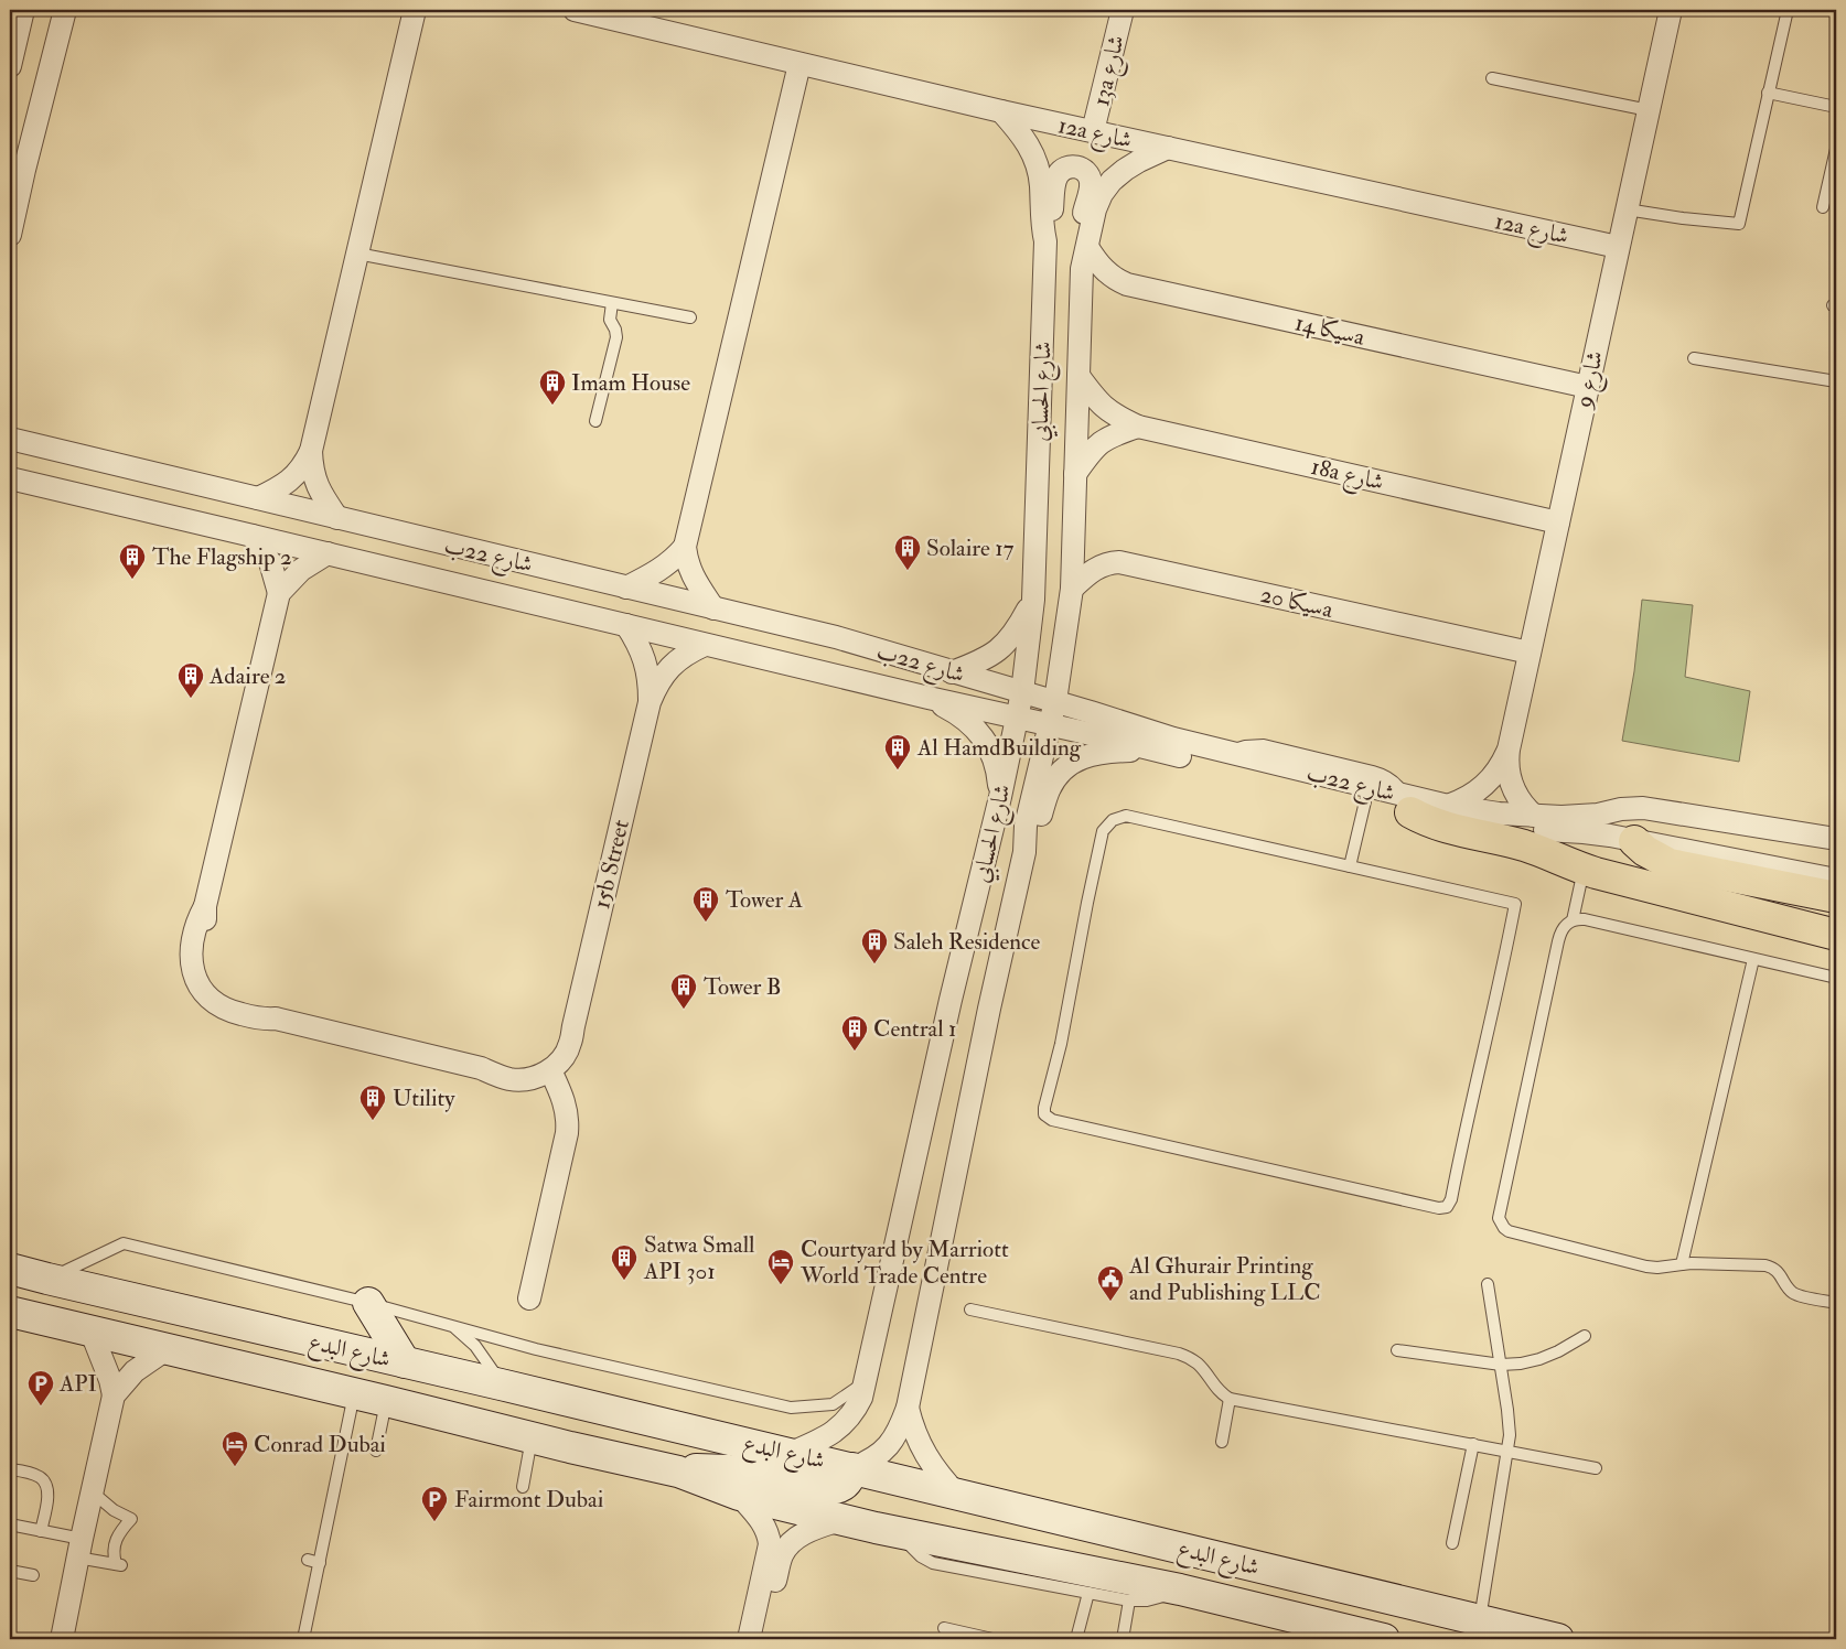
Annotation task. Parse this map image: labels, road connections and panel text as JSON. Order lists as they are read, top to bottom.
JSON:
{
  "streets": {
    "main road": ["شارع البدع"],
    "street": [
      "13a شارع",
      "12a شارع",
      "سيكا 14a",
      "شارع 9",
      "شارع الحسابي",
      "18a شارع",
      "شارع 22ب",
      "سيكا 20a",
      "15b Street"
    ]
  },
  "crossings": [
    ["13a شارع", "12a شارع"],
    ["12a شارع", "شارع 9"],
    ["12a شارع", "شارع الحسابي"],
    ["سيكا 14a", "شارع 9"],
    ["سيكا 14a", "شارع الحسابي"],
    ["شارع 9", "18a شارع"],
    ["شارع 9", "شارع 22ب"],
    ["شارع 9", "سيكا 20a"],
    ["شارع الحسابي", "18a شارع"],
    ["شارع الحسابي", "شارع 22ب"],
    ["شارع الحسابي", "سيكا 20a"],
    ["شارع الحسابي", "شارع البدع"],
    ["شارع 22ب", "15b Street"]
  ],
  "places": {
    "building": [
      "Imam House",
      "Solaire 17",
      "The Flagship 2",
      "Adaire 2",
      "Al HamdBuilding",
      "Tower A",
      "Saleh Residence",
      "Tower B",
      "Central 1",
      "Utility",
      "Satwa Small API 301"
    ],
    "hotel": ["Courtyard by Marriott World Trade Centre", "Conrad Dubai"],
    "public building": ["Al Ghurair Printing and Publishing LLC"],
    "parking": ["API", "Fairmont Dubai"]
  }
}
